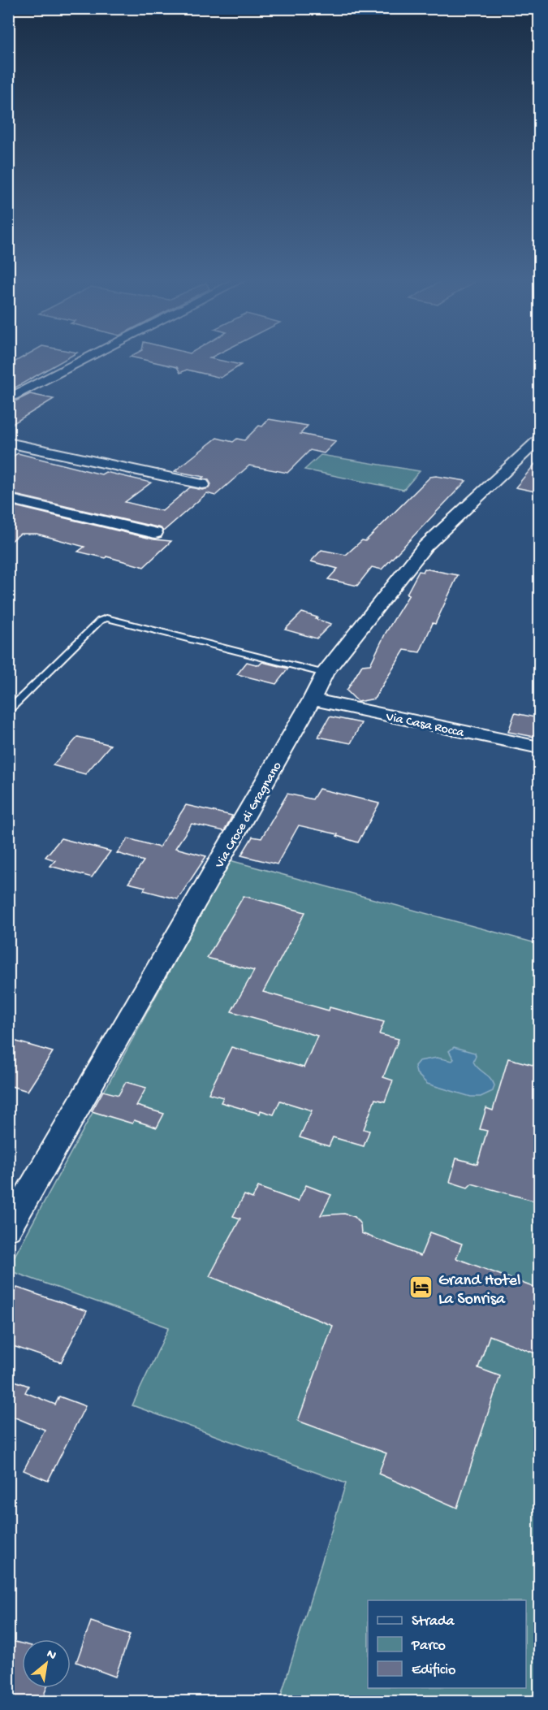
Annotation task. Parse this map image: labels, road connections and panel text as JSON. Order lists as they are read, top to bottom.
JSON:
{
  "streets": {
    "street": ["Via Casa Rocca", "Via Croce di Gragnano"]
  },
  "crossings": [
    ["Via Casa Rocca", "Via Croce di Gragnano"]
  ],
  "places": {
    "hotel": ["Grand Hotel La Sonrisa"]
  },
  "legend": ["Strada", "Parco", "Edificio"],
  "north": "top right"
}
